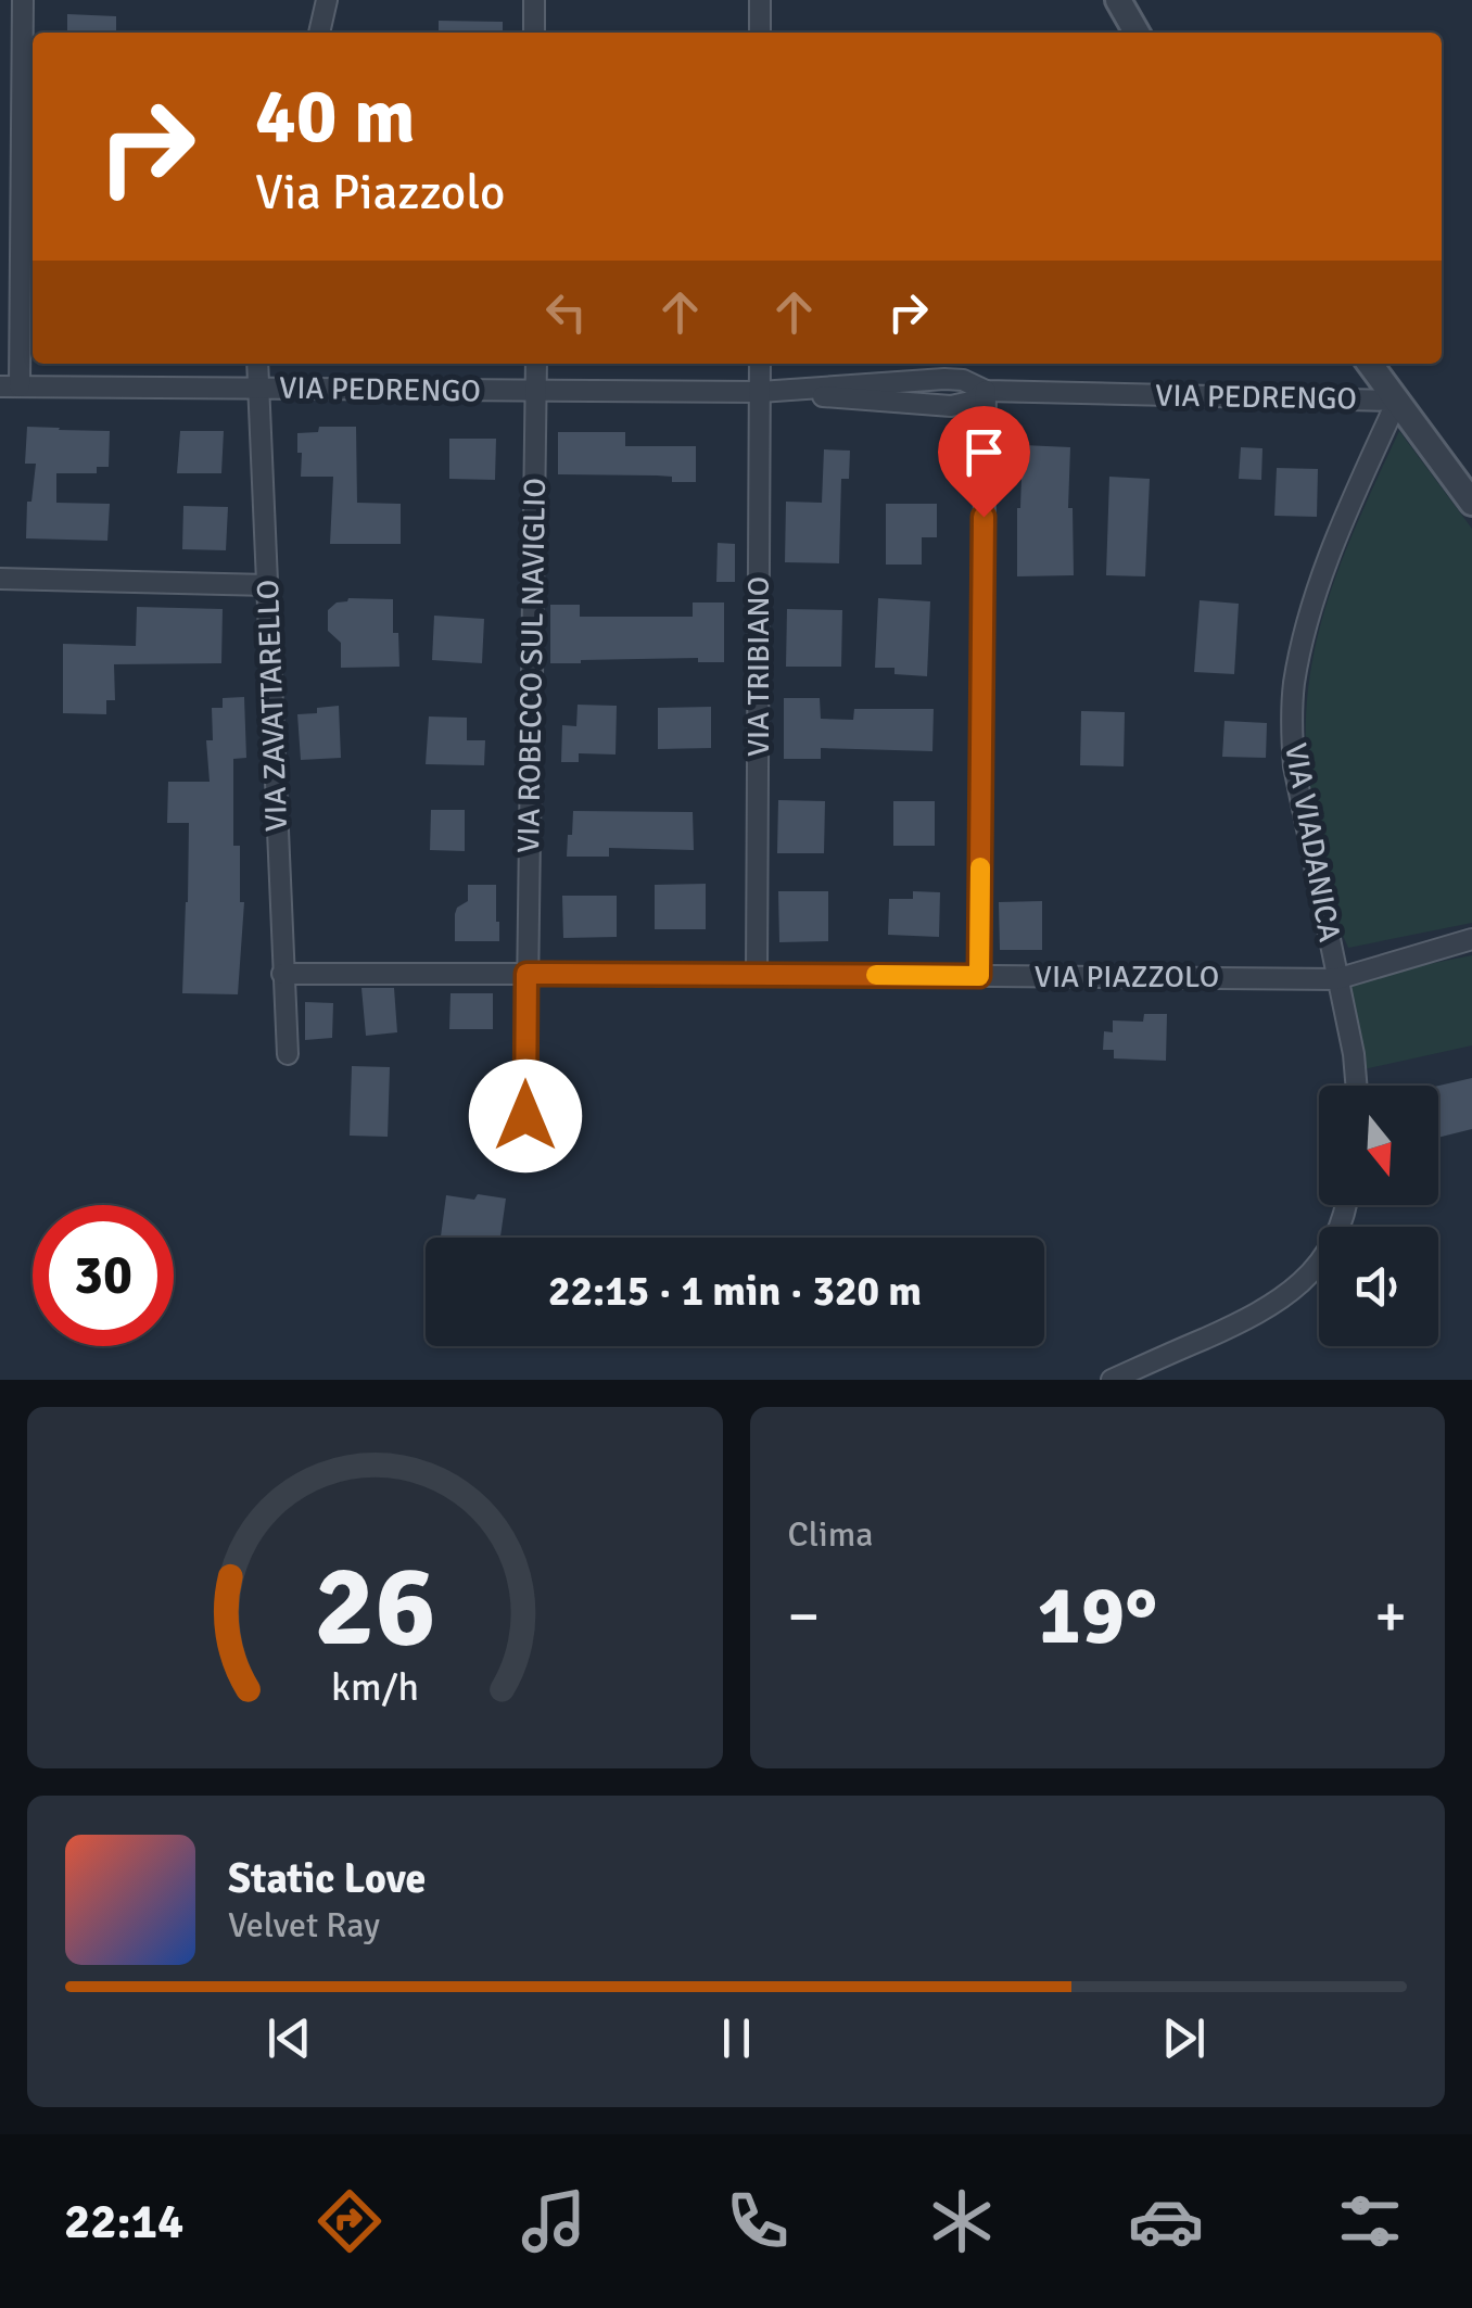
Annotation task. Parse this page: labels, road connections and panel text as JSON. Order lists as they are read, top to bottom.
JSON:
{
  "streets": {
    "street": [
      "VIA PEDRENGO",
      "VIA ROBECCO SUL NAVIGLIO",
      "VIA TRIBIANO",
      "VIA ZAVATTARELLO",
      "VIA VIADANICA",
      "VIA PIAZZOLO"
    ]
  },
  "crossings": [
    ["VIA PEDRENGO", "VIA ROBECCO SUL NAVIGLIO"],
    ["VIA PEDRENGO", "VIA TRIBIANO"],
    ["VIA PEDRENGO", "VIA ZAVATTARELLO"],
    ["VIA PEDRENGO", "VIA VIADANICA"],
    ["VIA ROBECCO SUL NAVIGLIO", "VIA PIAZZOLO"],
    ["VIA TRIBIANO", "VIA PIAZZOLO"],
    ["VIA ZAVATTARELLO", "VIA PIAZZOLO"],
    ["VIA VIADANICA", "VIA PIAZZOLO"]
  ],
  "north": "bottom",
  "page": {
    "turn": ["40 m", "Via Piazzolo"],
    "limit": "30",
    "trip": "22:15 · 1 min · 320 m",
    "tile": "Clima",
    "heat": ["−", "19°", "+"],
    "song": ["Static Love", "Velvet Ray"],
    "tabs": "22:14",
    "gauge": ["26", "km/h"]
  }
}
